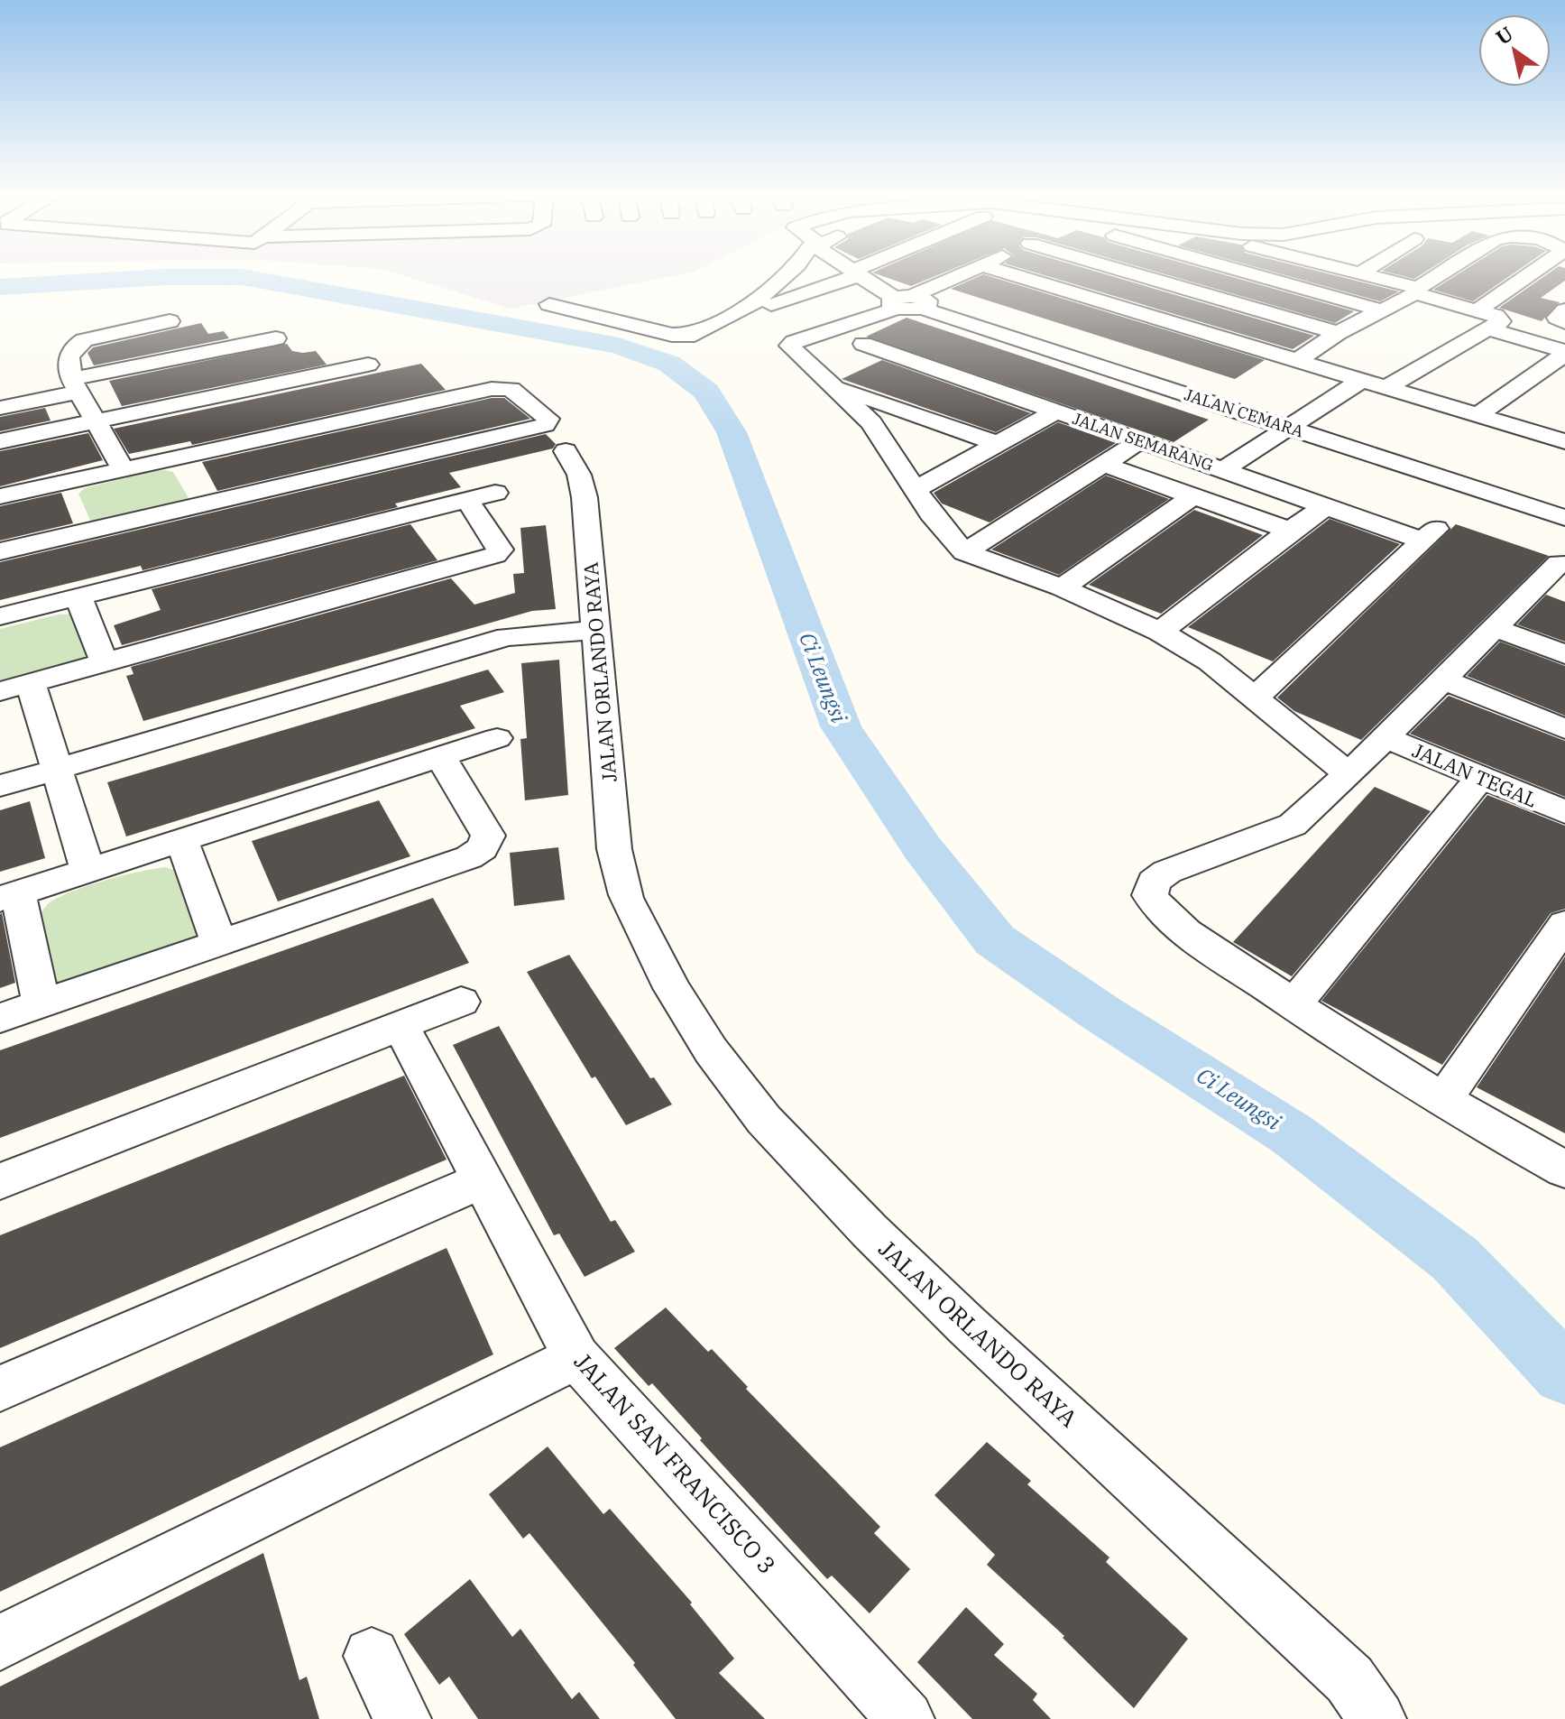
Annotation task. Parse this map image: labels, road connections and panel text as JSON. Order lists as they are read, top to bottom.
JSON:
{
  "streets": {
    "street": [
      "JALAN CEMARA",
      "JALAN SEMARANG",
      "JALAN ORLANDO RAYA",
      "JALAN TEGAL",
      "JALAN SAN FRANCISCO 3"
    ]
  },
  "water": ["Ci Leungsi"],
  "north": "top left"
}
